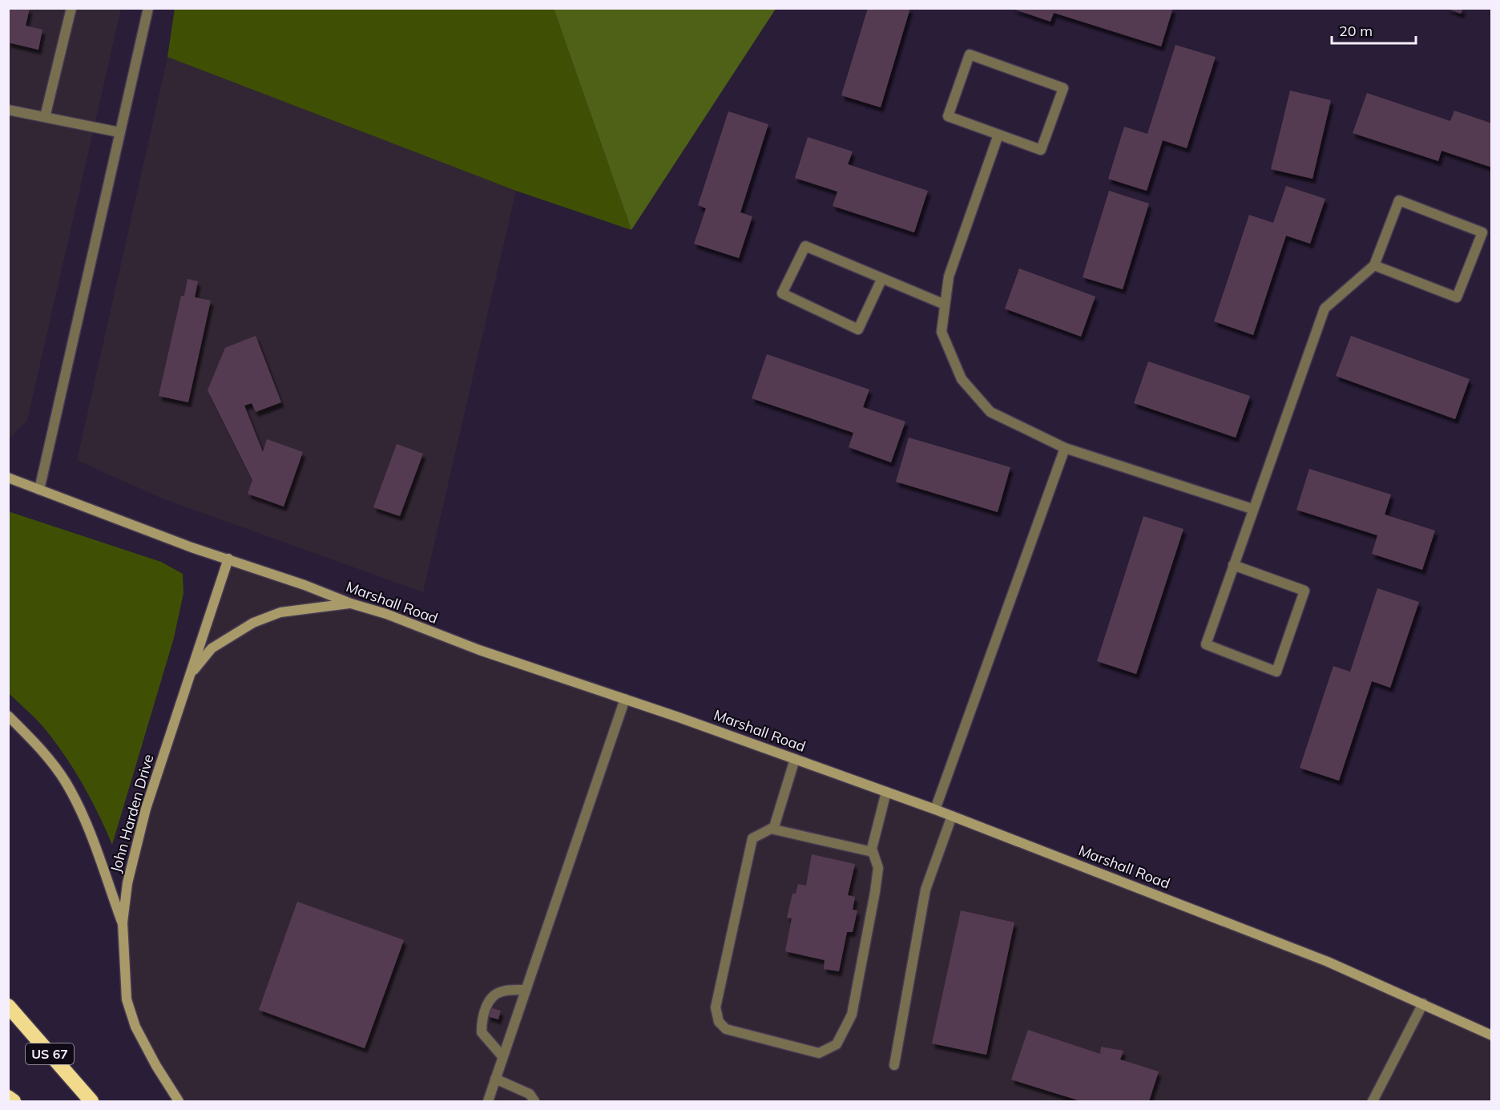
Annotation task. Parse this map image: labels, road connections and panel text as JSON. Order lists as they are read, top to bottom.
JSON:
{
  "streets": {
    "highway": ["US 67"],
    "main road": ["Marshall Road", "John Harden Drive"]
  },
  "crossings": [
    ["Marshall Road", "John Harden Drive"]
  ],
  "scale_bar": "20 m"
}
